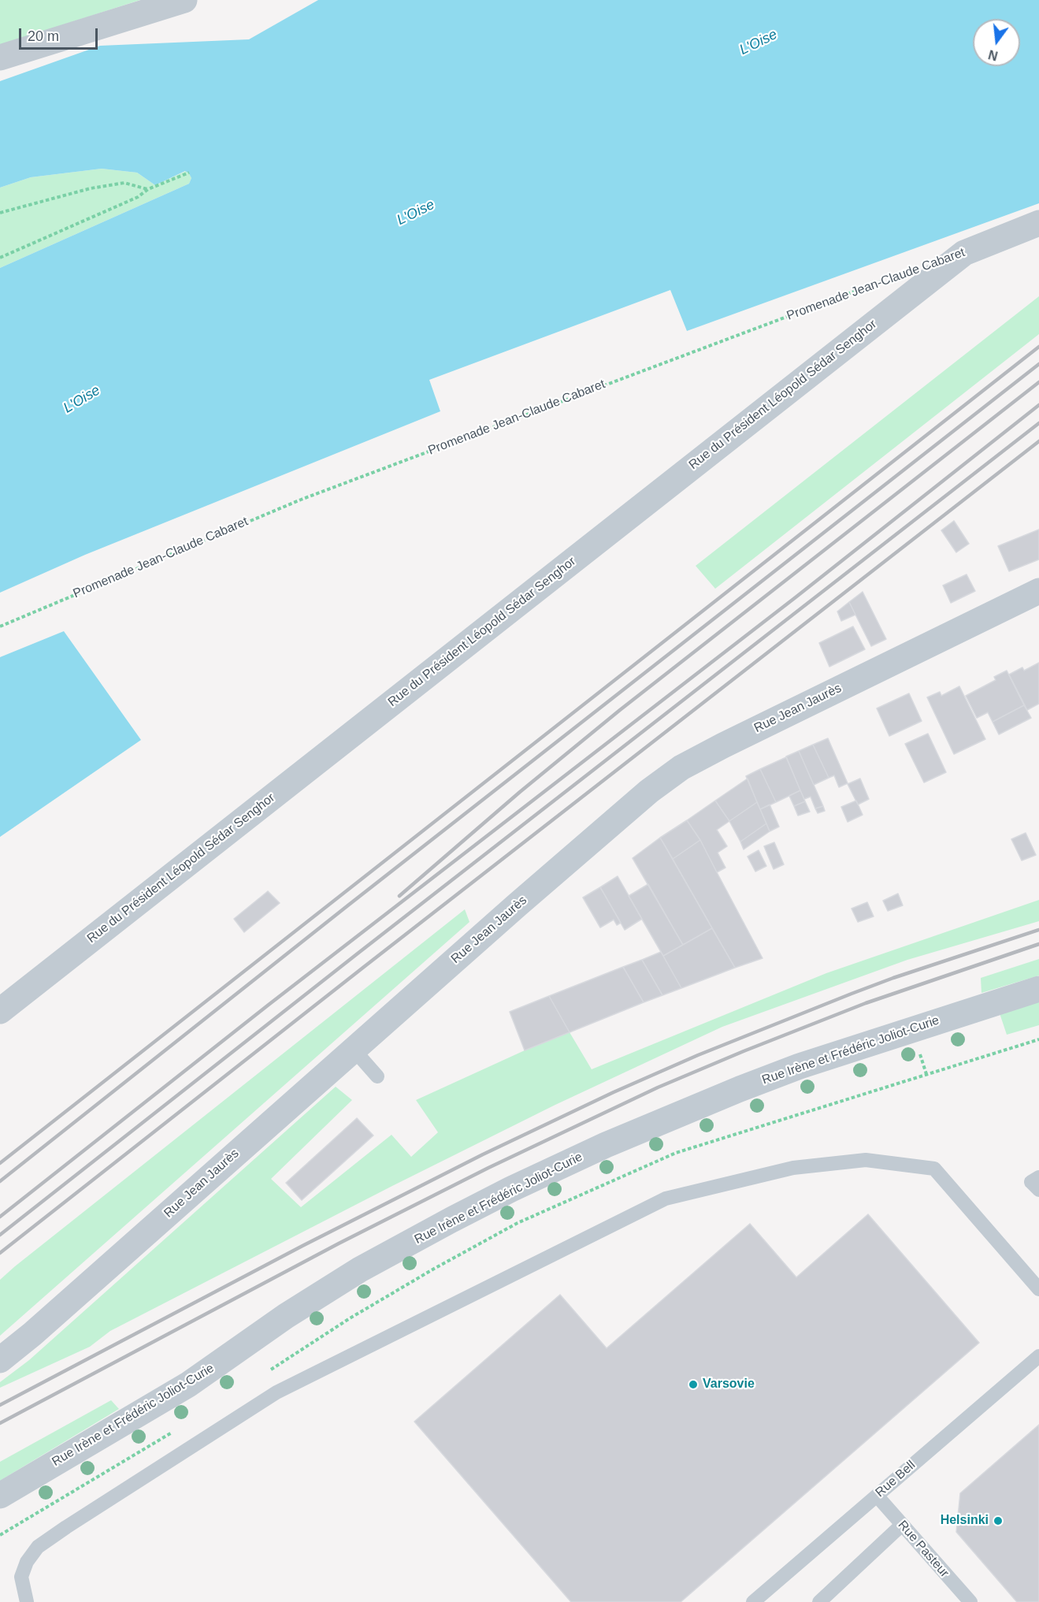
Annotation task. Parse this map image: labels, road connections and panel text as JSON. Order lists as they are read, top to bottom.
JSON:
{
  "streets": {
    "street": [
      "Promenade Jean-Claude Cabaret",
      "Rue du Président Léopold Sédar Senghor",
      "Rue Jean Jaurès",
      "Rue Irène et Frédéric Joliot-Curie"
    ],
    "lane": ["Rue Bell", "Rue Pasteur"]
  },
  "crossings": [
    ["Promenade Jean-Claude Cabaret", "Rue du Président Léopold Sédar Senghor"],
    ["Rue Bell", "Rue Pasteur"]
  ],
  "water": ["L'Oise"],
  "places": ["Varsovie", "Helsinki"],
  "scale_bar": "20 m",
  "north": "bottom"
}
